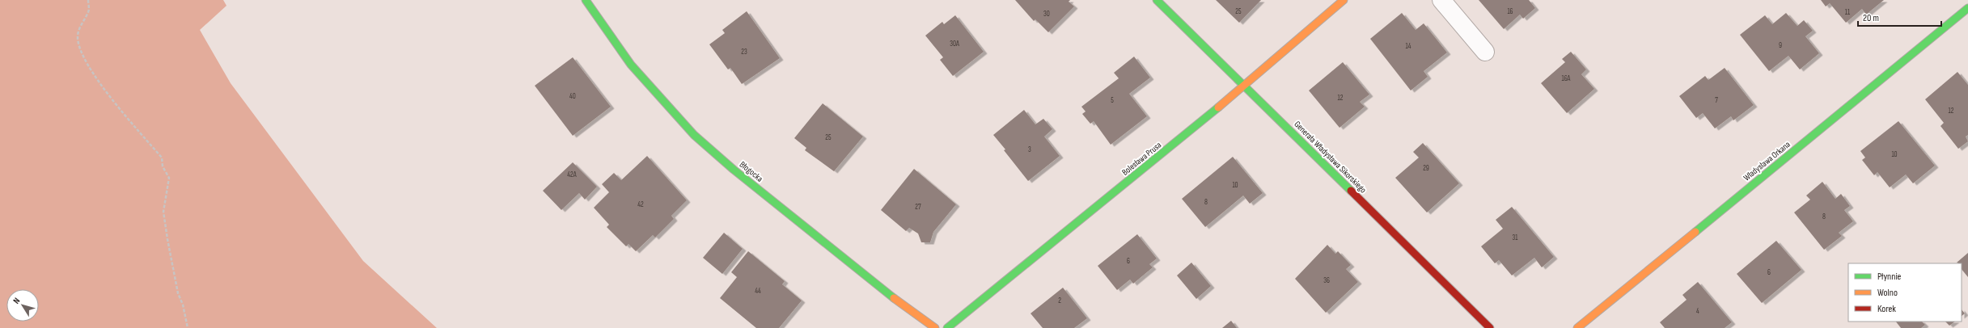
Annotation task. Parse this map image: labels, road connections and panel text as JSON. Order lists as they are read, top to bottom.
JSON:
{
  "streets": {
    "street": [
      "Generała Władysława Sikorskiego",
      "Bolesława Prusa",
      "Władysława Orkana",
      "Błogocka"
    ]
  },
  "crossings": [
    ["Generała Władysława Sikorskiego", "Bolesława Prusa"]
  ],
  "house_numbers": [
    "25",
    "16",
    "11",
    "30",
    "30A",
    "9",
    "14",
    "23",
    "16A",
    "40",
    "12",
    "5",
    "7",
    "12",
    "25",
    "3",
    "10",
    "29",
    "42A",
    "10",
    "8",
    "42",
    "27",
    "8",
    "31",
    "6",
    "6",
    "36",
    "44",
    "2",
    "4"
  ],
  "legend": ["Płynnie", "Wolno", "Korek"],
  "scale_bar": "20 m",
  "north": "top left"
}
